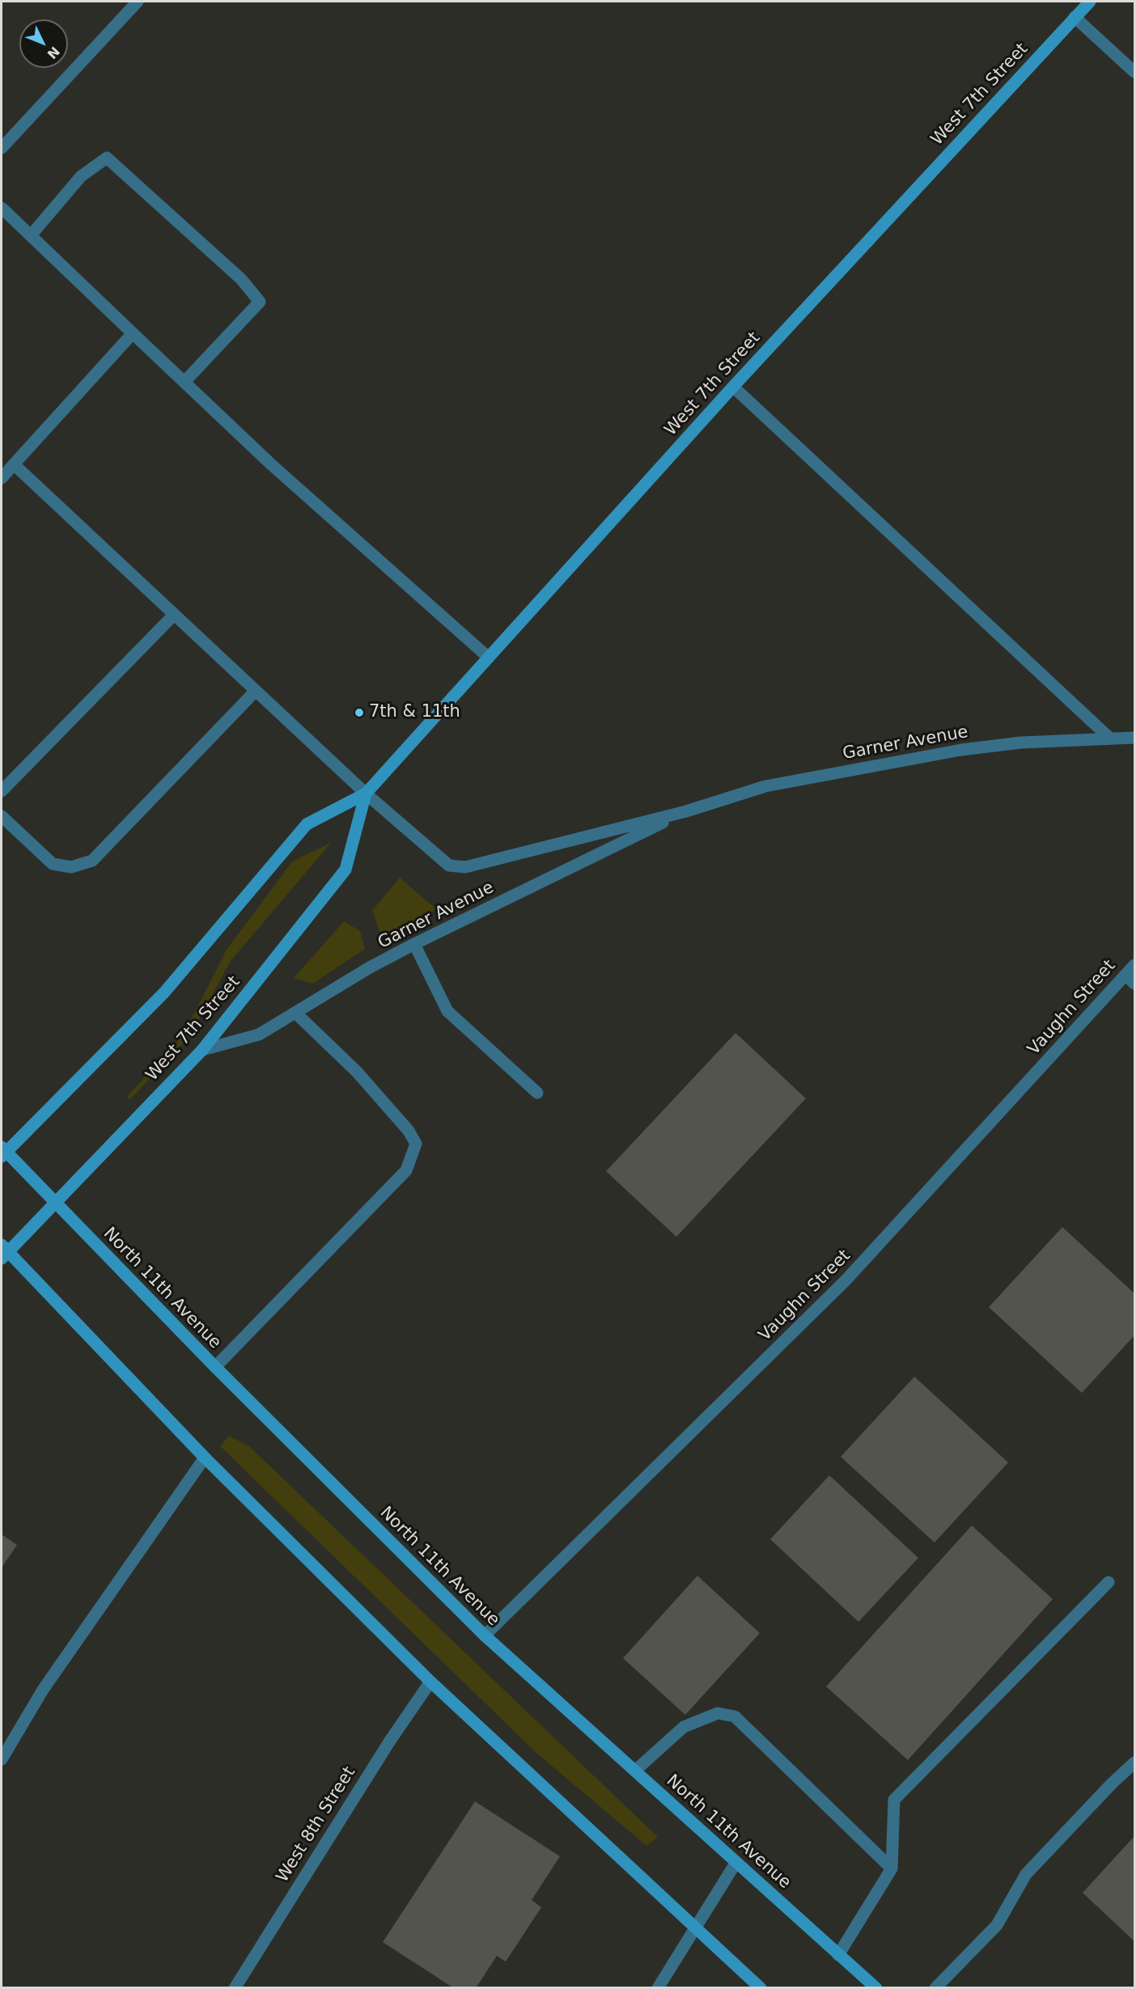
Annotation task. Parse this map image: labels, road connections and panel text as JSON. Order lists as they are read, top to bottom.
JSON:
{
  "streets": {
    "main road": ["West 7th Street", "North 11th Avenue"],
    "street": ["Garner Avenue", "Vaughn Street", "West 8th Street"]
  },
  "crossings": [
    ["West 7th Street", "Garner Avenue"],
    ["West 7th Street", "North 11th Avenue"],
    ["Vaughn Street", "North 11th Avenue"]
  ],
  "places": ["7th & 11th"],
  "north": "bottom right"
}
